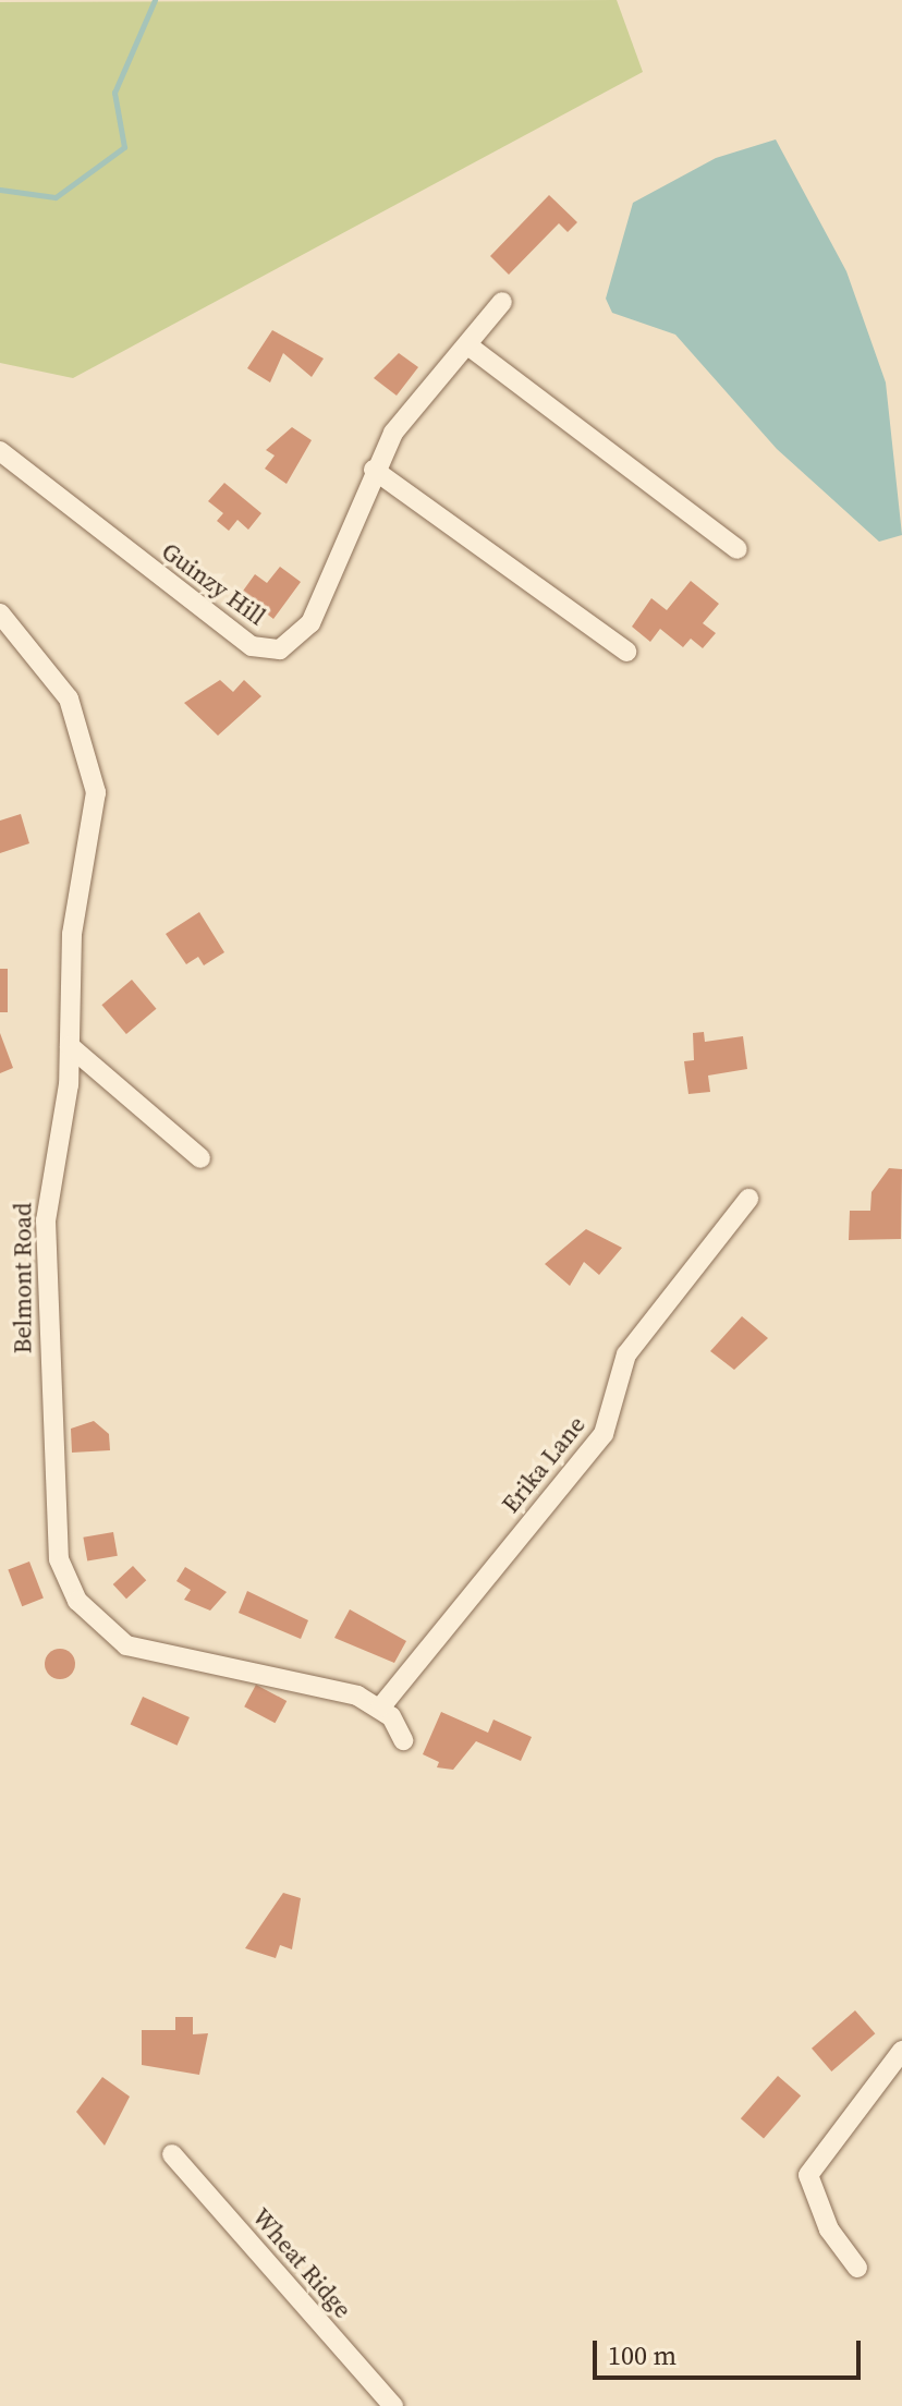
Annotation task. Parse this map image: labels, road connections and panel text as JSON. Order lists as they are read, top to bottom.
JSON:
{
  "streets": {
    "street": [
      "Guinzy Hill",
      "Belmont Road",
      "Erika Lane",
      "Wheat Ridge"
    ]
  },
  "crossings": [
    ["Belmont Road", "Erika Lane"]
  ],
  "scale_bar": "100 m"
}
